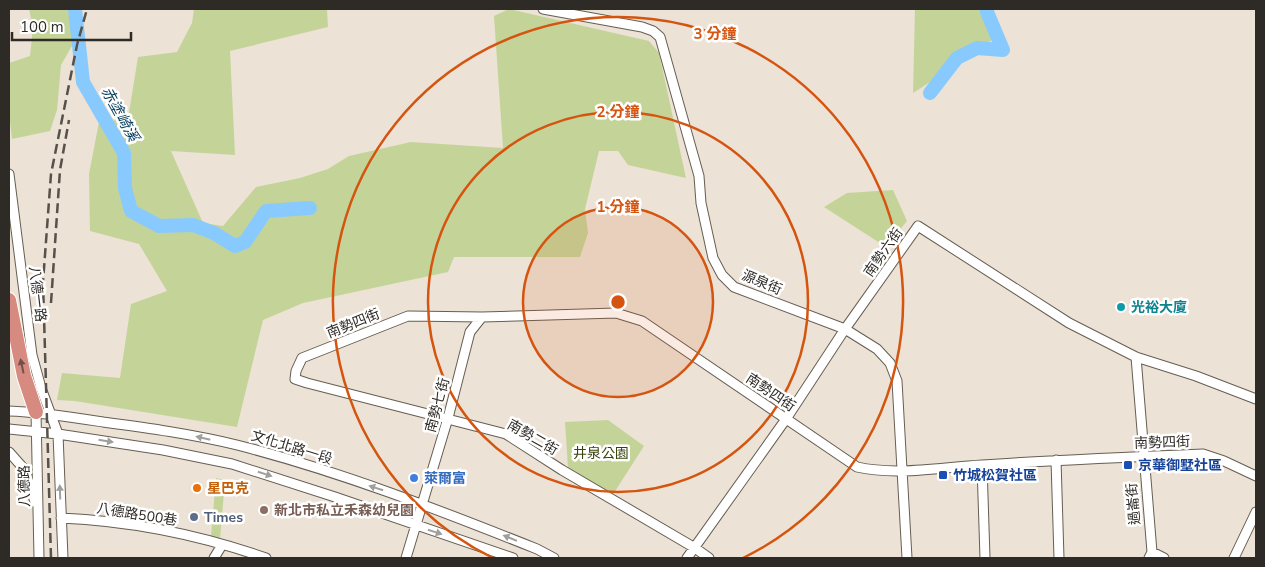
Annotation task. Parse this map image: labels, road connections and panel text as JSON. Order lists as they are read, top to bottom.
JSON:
{
  "streets": {
    "street": [
      "南勢六街",
      "源泉街",
      "八德一路",
      "南勢四街",
      "南勢七街",
      "南勢二街",
      "文化北路一段",
      "八德路",
      "過崙街",
      "八德路500巷"
    ]
  },
  "crossings": [
    ["南勢六街", "源泉街"],
    ["南勢六街", "南勢四街"],
    ["南勢六街", "南勢二街"],
    ["南勢六街", "過崙街"],
    ["源泉街", "南勢四街"],
    ["八德一路", "文化北路一段"],
    ["南勢四街", "南勢七街"],
    ["南勢四街", "南勢二街"],
    ["南勢四街", "過崙街"],
    ["南勢七街", "南勢二街"],
    ["南勢七街", "文化北路一段"],
    ["文化北路一段", "八德路"]
  ],
  "water": ["赤塗崎溪"],
  "parks": ["井泉公園"],
  "places": {
    "other": [
      "光裕大廈",
      "萊爾富",
      "星巴克",
      "新北市私立禾森幼兒園",
      "Times"
    ],
    "transit": ["京華御墅社區", "竹城松賀社區"]
  },
  "scale_bar": "100 m",
  "rings": ["3 分鐘", "2 分鐘", "1 分鐘"]
}
